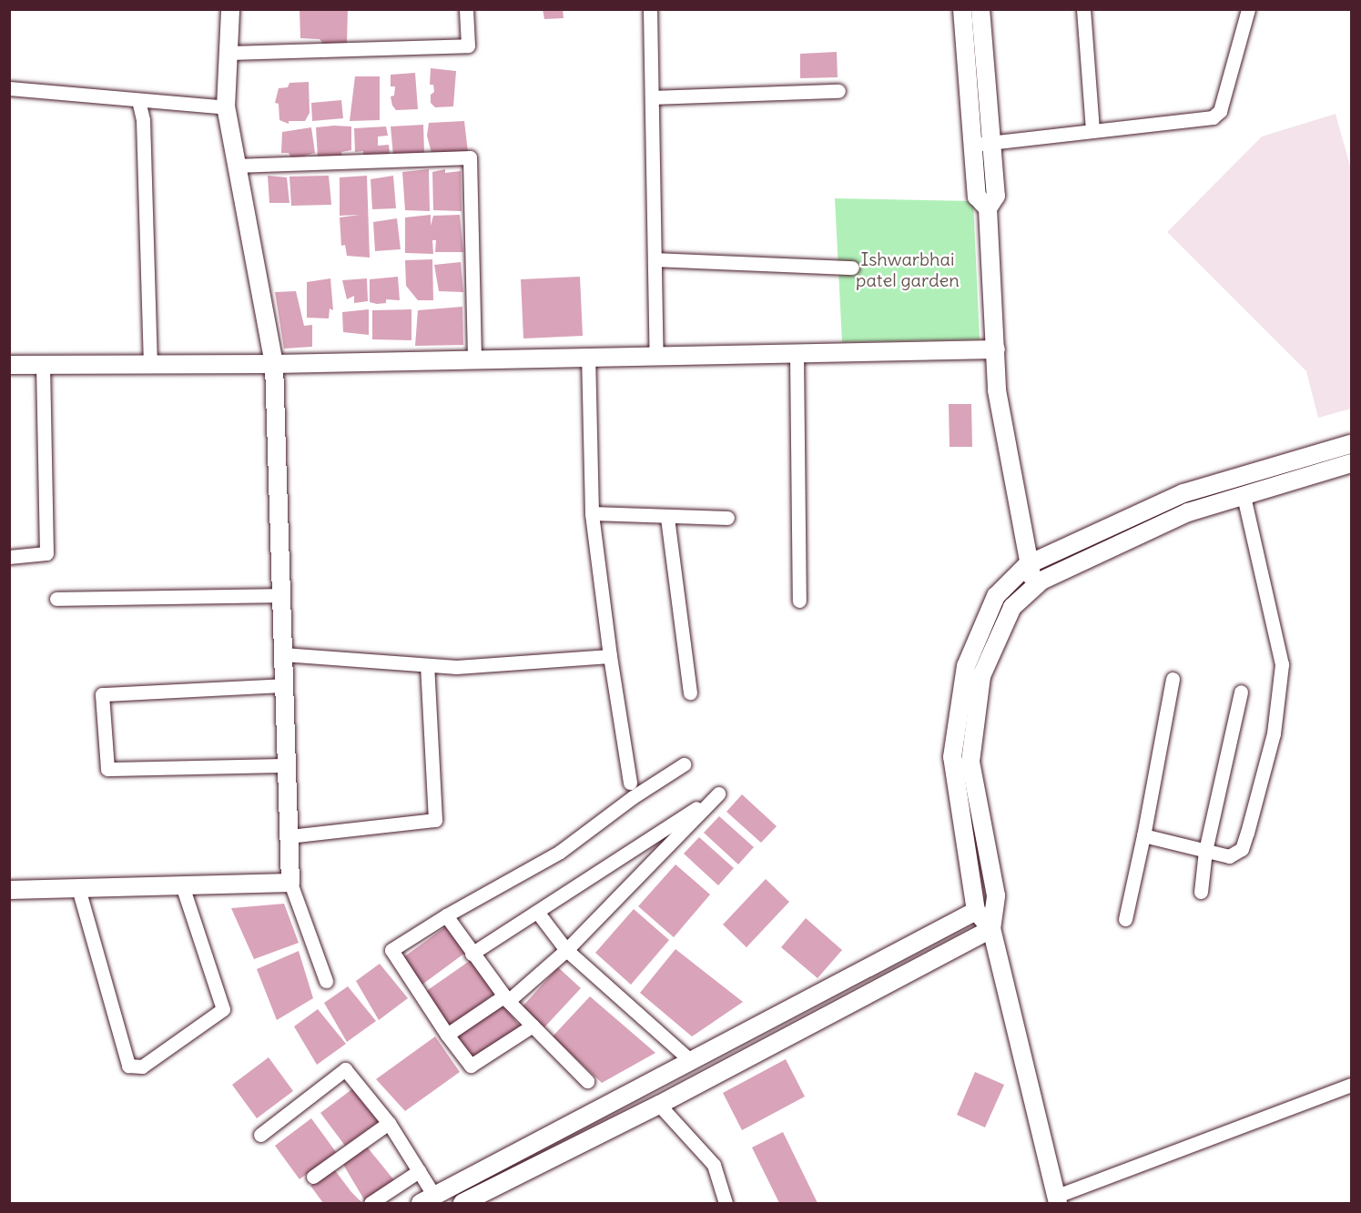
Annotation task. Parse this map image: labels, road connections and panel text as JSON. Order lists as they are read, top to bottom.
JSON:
{
  "parks": ["Ishwarbhai patel garden"]
}
